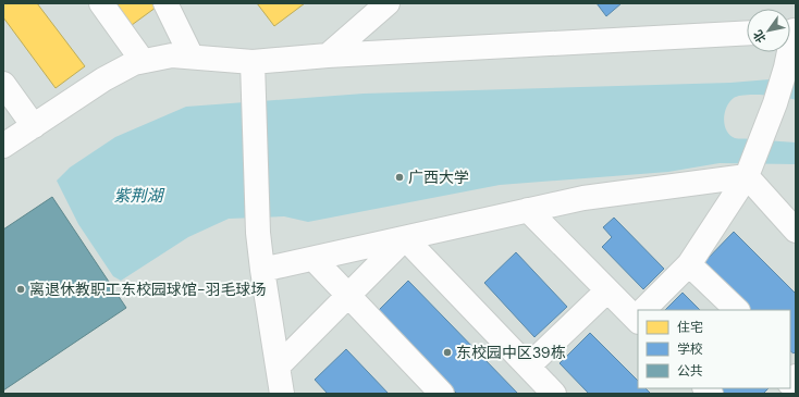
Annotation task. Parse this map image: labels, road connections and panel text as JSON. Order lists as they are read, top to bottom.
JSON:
{
  "water": ["紫荆湖"],
  "places": ["广西大学", "离退休教职工东校园球馆-羽毛球场", "东校园中区39栋"],
  "legend": ["住宅", "学校", "公共"],
  "north": "bottom left"
}
